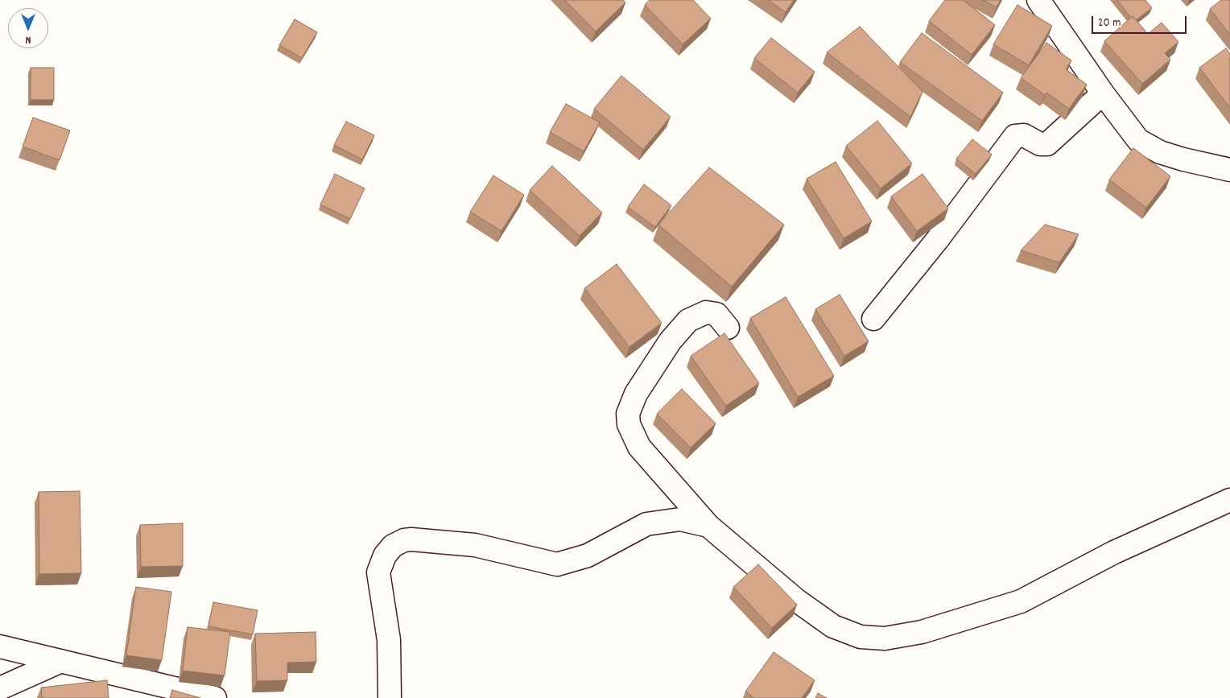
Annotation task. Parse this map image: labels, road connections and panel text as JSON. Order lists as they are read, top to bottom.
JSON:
{
  "scale_bar": "20 m",
  "north": "bottom"
}
